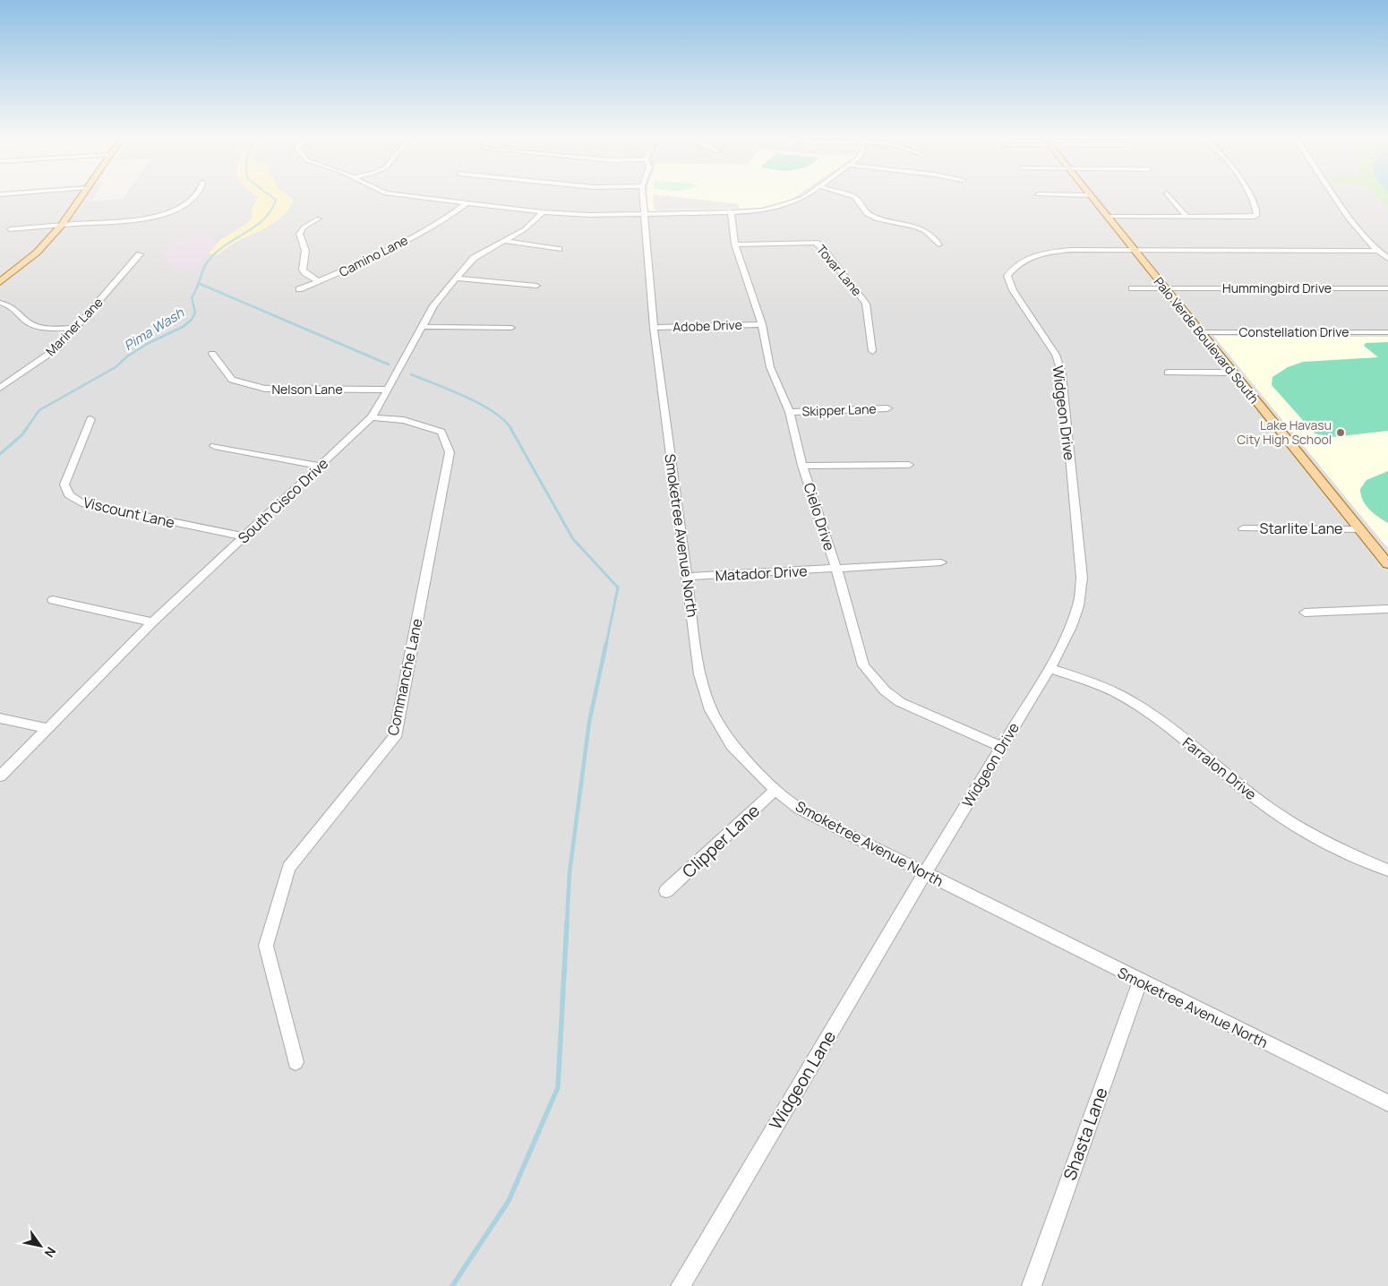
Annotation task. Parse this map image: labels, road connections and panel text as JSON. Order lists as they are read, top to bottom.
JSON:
{
  "streets": {
    "main road": ["Palo Verde Boulevard South"],
    "street": [
      "Camino Lane",
      "Tovar Lane",
      "Hummingbird Drive",
      "Adobe Drive",
      "Mariner Lane",
      "Constellation Drive",
      "Nelson Lane",
      "Skipper Lane",
      "Widgeon Drive",
      "South Cisco Drive",
      "Viscount Lane",
      "Cielo Drive",
      "Starlite Lane",
      "Smoketree Avenue North",
      "Matador Drive",
      "Commanche Lane",
      "Farralon Drive",
      "Clipper Lane",
      "Widgeon Lane",
      "Shasta Lane"
    ]
  },
  "crossings": [
    ["Tovar Lane", "Cielo Drive"],
    ["Hummingbird Drive", "Palo Verde Boulevard South"],
    ["Adobe Drive", "Cielo Drive"],
    ["Adobe Drive", "Smoketree Avenue North"],
    ["Constellation Drive", "Palo Verde Boulevard South"],
    ["Palo Verde Boulevard South", "Widgeon Drive"],
    ["Palo Verde Boulevard South", "Starlite Lane"],
    ["Nelson Lane", "South Cisco Drive"],
    ["Skipper Lane", "Cielo Drive"],
    ["Widgeon Drive", "Cielo Drive"],
    ["Widgeon Drive", "Smoketree Avenue North"],
    ["Widgeon Drive", "Farralon Drive"],
    ["Widgeon Drive", "Widgeon Lane"],
    ["South Cisco Drive", "Viscount Lane"],
    ["South Cisco Drive", "Commanche Lane"],
    ["Cielo Drive", "Matador Drive"],
    ["Smoketree Avenue North", "Matador Drive"],
    ["Smoketree Avenue North", "Clipper Lane"],
    ["Smoketree Avenue North", "Widgeon Lane"],
    ["Smoketree Avenue North", "Shasta Lane"]
  ],
  "water": ["Pima Wash"],
  "places": ["Lake Havasu City High School"],
  "north": "bottom right"
}
